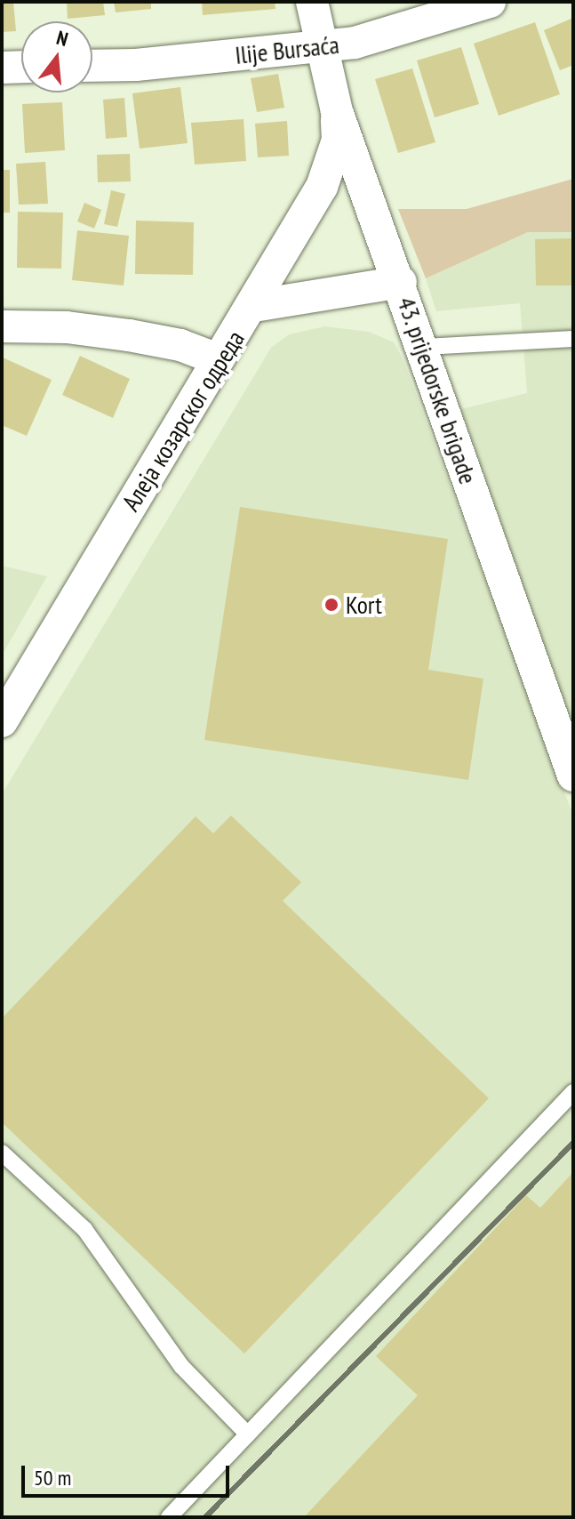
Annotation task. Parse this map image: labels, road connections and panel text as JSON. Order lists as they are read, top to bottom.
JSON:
{
  "streets": {
    "street": ["Ilije Bursaća", "43. prijedorske brigade", "Алеја козарског одреда"]
  },
  "crossings": [
    ["Ilije Bursaća", "43. prijedorske brigade"],
    ["43. prijedorske brigade", "Алеја козарског одреда"]
  ],
  "places": ["Kort"],
  "scale_bar": "50 m",
  "north": "top"
}
